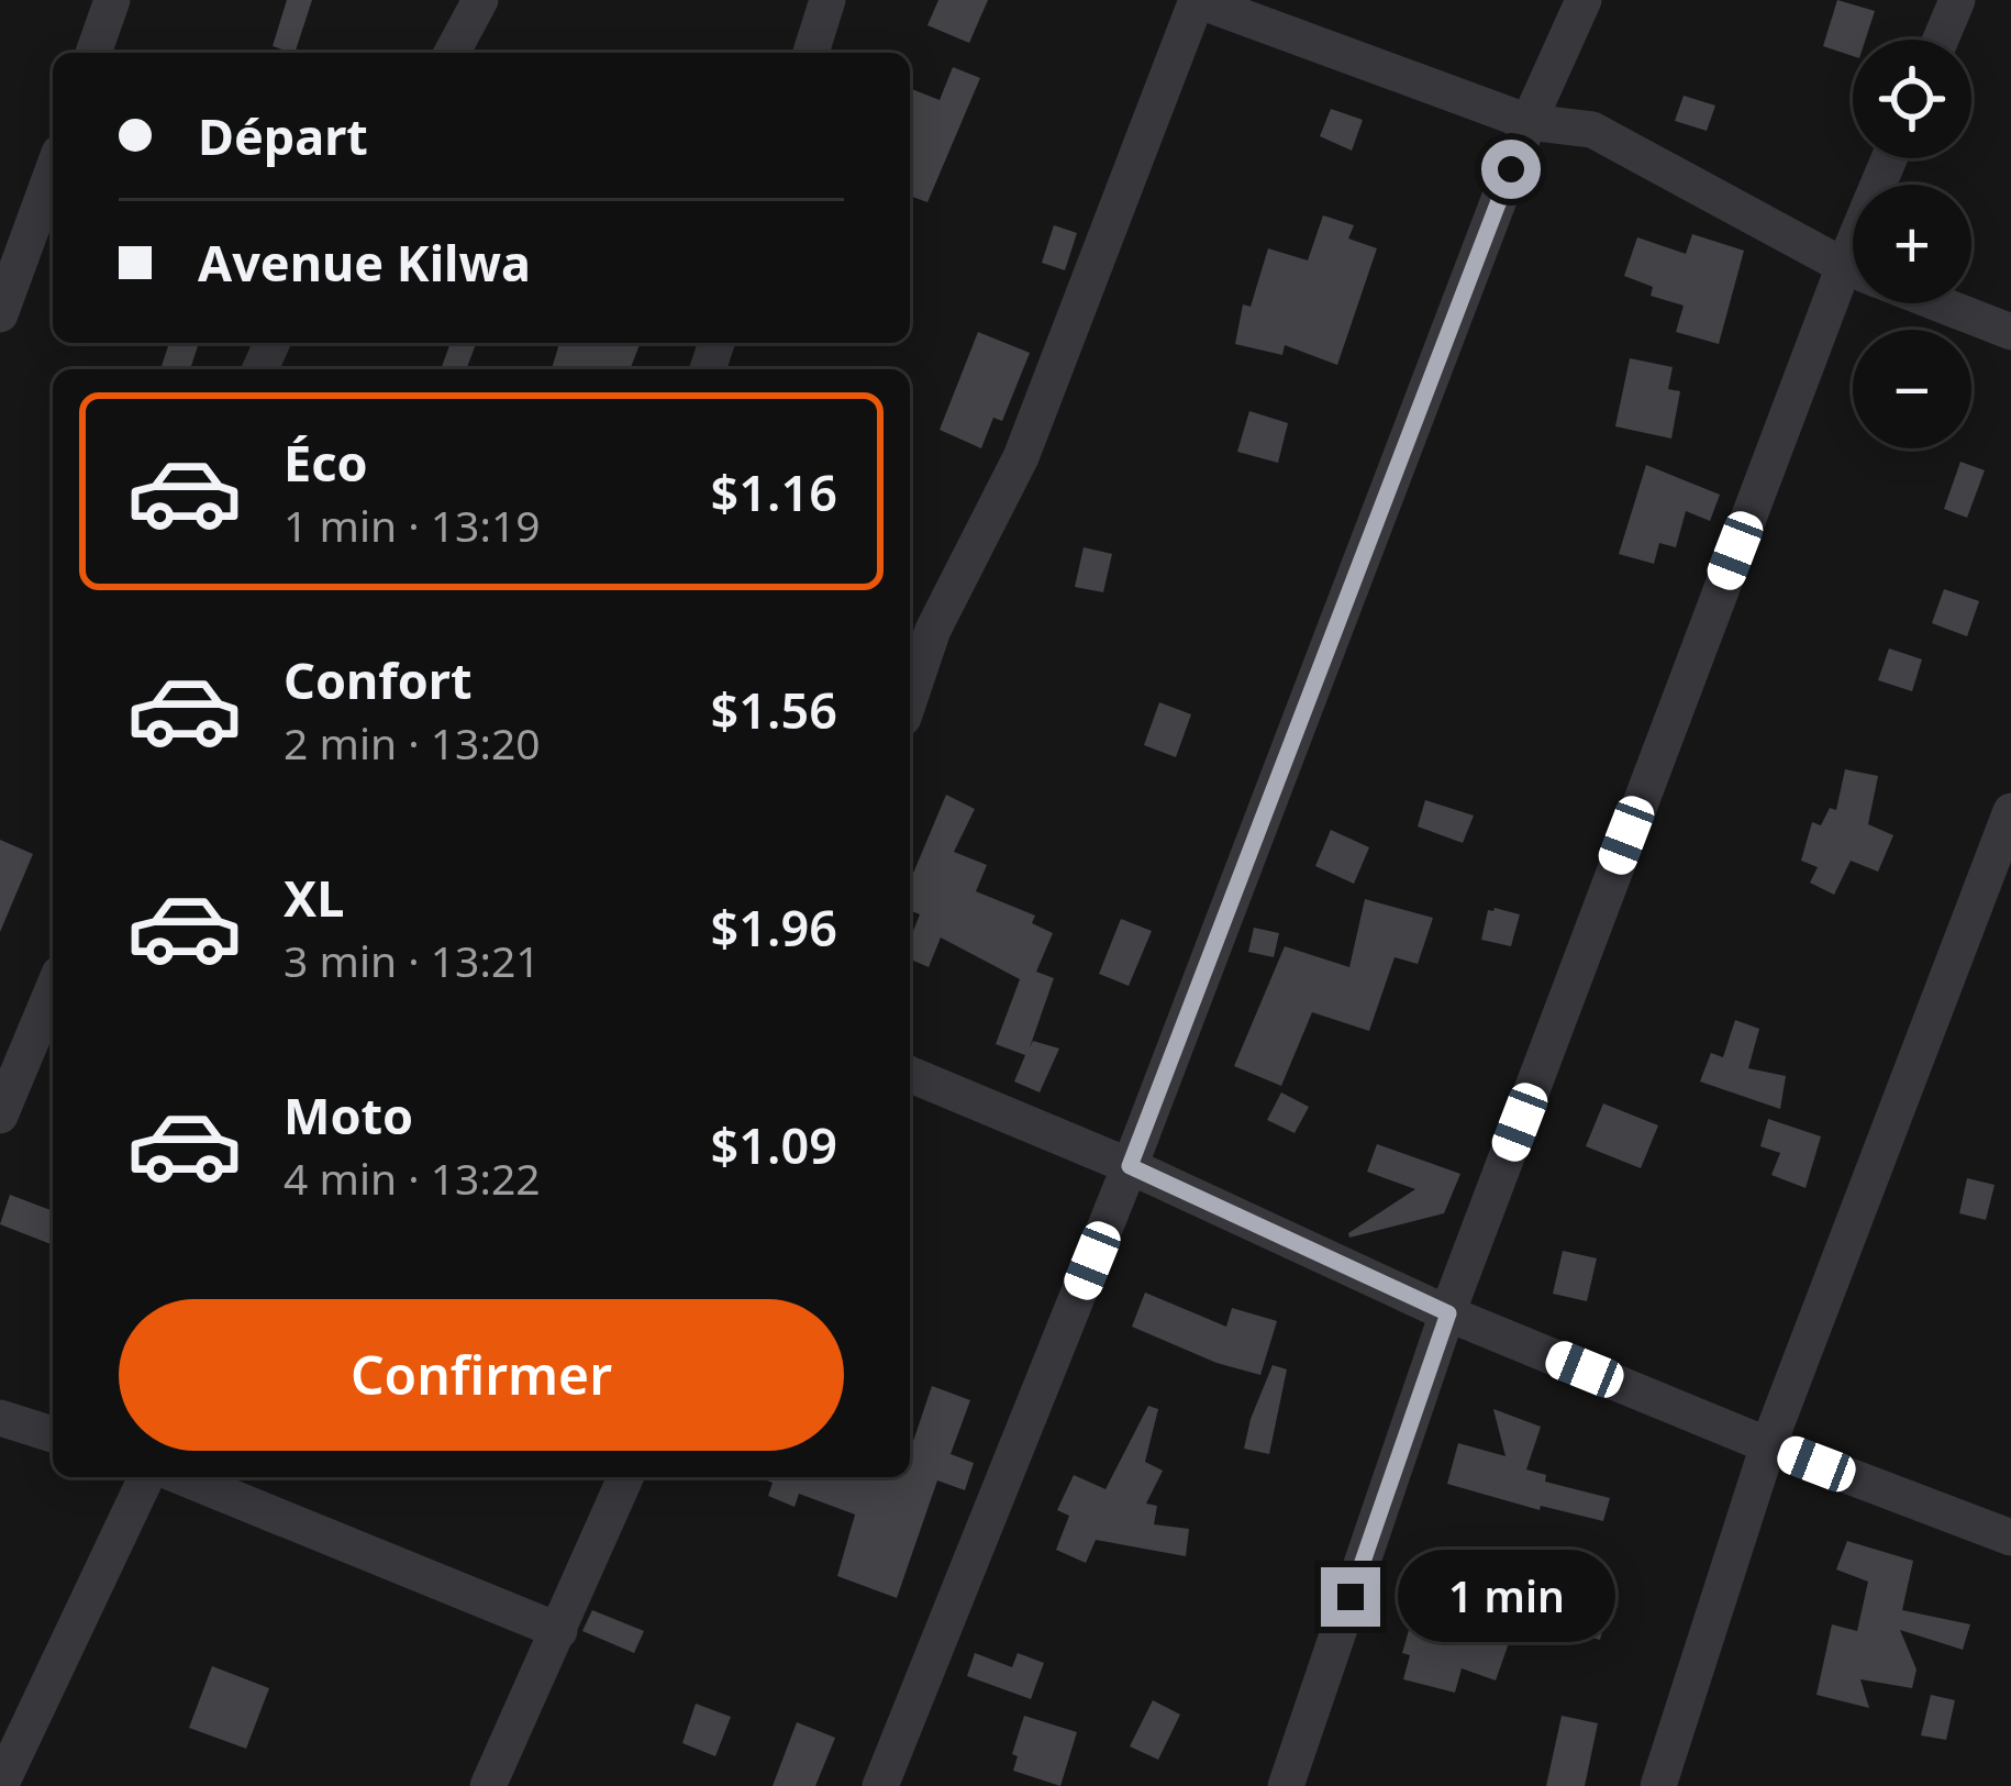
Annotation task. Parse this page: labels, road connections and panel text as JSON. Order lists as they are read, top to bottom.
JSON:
{
  "page": {
    "map_buttons": ["+", "−"],
    "banner": ["Départ", "Avenue Kilwa"],
    "list": [
      {
        "name": "Éco",
        "note": "1 min · 13:19",
        "value": "$1.16"
      },
      {
        "name": "Confort",
        "note": "2 min · 13:20",
        "value": "$1.56"
      },
      {
        "name": "XL",
        "note": "3 min · 13:21",
        "value": "$1.96"
      },
      {
        "name": "Moto",
        "note": "4 min · 13:22",
        "value": "$1.09"
      }
    ],
    "buttons": "Confirmer",
    "bubble": "1 min"
  }
}
